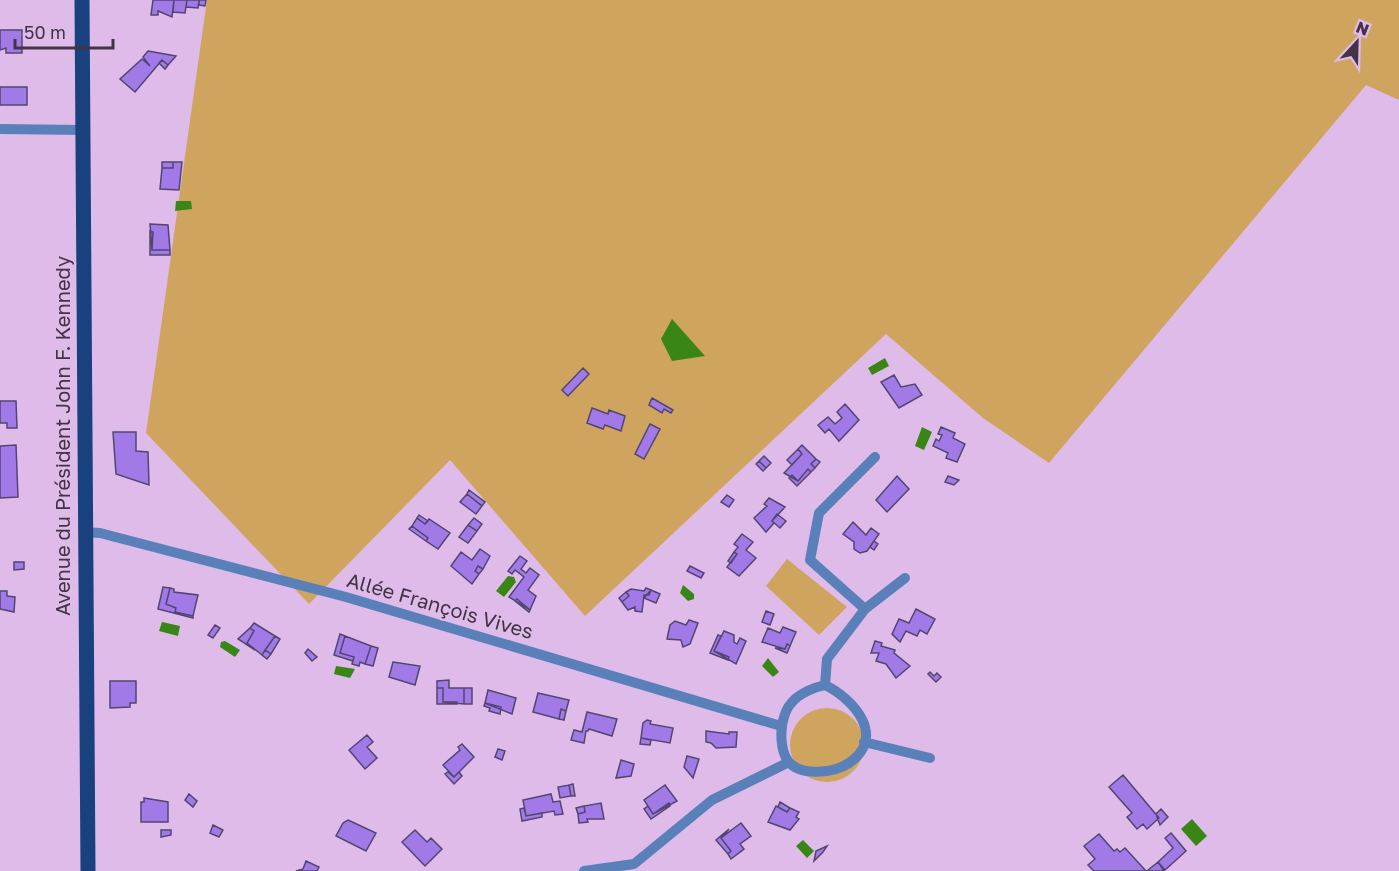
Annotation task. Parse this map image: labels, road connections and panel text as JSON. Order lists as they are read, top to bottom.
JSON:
{
  "streets": {
    "main road": ["Avenue du Président John F. Kennedy"],
    "street": ["Allée François Vives"]
  },
  "crossings": [
    ["Avenue du Président John F. Kennedy", "Allée François Vives"]
  ],
  "scale_bar": "50 m",
  "north": "top"
}
